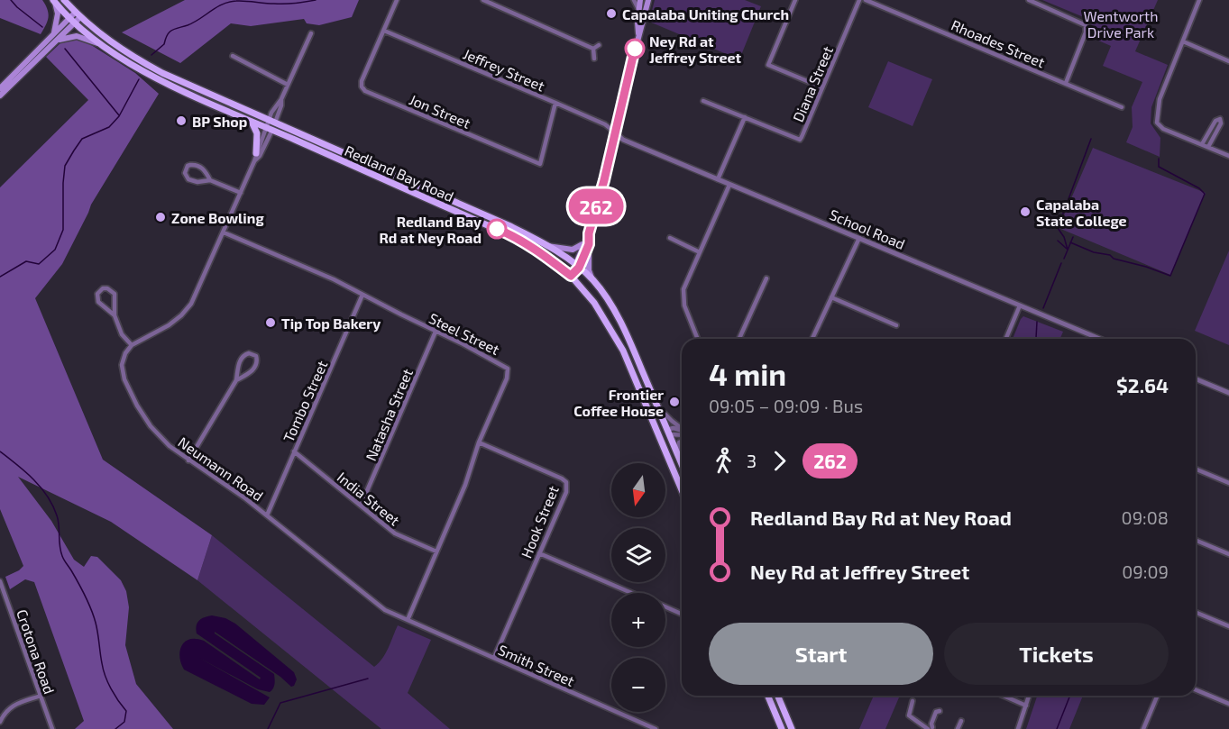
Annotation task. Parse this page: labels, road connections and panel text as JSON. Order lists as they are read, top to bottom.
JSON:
{
  "streets": {
    "main road": ["Redland Bay Road"],
    "street": [
      "Rhoades Street",
      "Jeffrey Street",
      "Diana Street",
      "Jon Street",
      "School Road",
      "Steel Street",
      "Tombo Street",
      "Natasha Street",
      "Neumann Road",
      "India Street",
      "Hook Street",
      "Crotona Road",
      "Smith Street"
    ]
  },
  "crossings": [
    ["Jeffrey Street", "Jon Street"],
    ["Jeffrey Street", "School Road"],
    ["Steel Street", "Tombo Street"],
    ["Steel Street", "Natasha Street"],
    ["Steel Street", "Neumann Road"],
    ["Steel Street", "India Street"],
    ["Steel Street", "Hook Street"],
    ["Steel Street", "Smith Street"],
    ["Tombo Street", "Neumann Road"],
    ["Tombo Street", "India Street"],
    ["Natasha Street", "India Street"],
    ["Neumann Road", "Smith Street"],
    ["Hook Street", "Smith Street"]
  ],
  "parks": ["Wentworth Drive Park"],
  "places": [
    "Capalaba Uniting Church",
    "Ney Rd at Jeffrey Street",
    "BP Shop",
    "Capalaba State College",
    "Zone Bowling",
    "Redland Bay Rd at Ney Road",
    "Tip Top Bakery",
    "Frontier Coffee House"
  ],
  "lines": ["bus line 262"],
  "north": "bottom",
  "page": {
    "on_map": "262",
    "heading": ["4 min", "09:05 – 09:09 · Bus", "$2.64"],
    "legs": ["3", "262"],
    "map_buttons": ["+", "−"],
    "list": [
      {
        "name": "Redland Bay Rd at Ney Road",
        "value": "09:08"
      },
      {
        "name": "Ney Rd at Jeffrey Street",
        "value": "09:09"
      }
    ],
    "buttons": ["Start", "Tickets"]
  }
}
